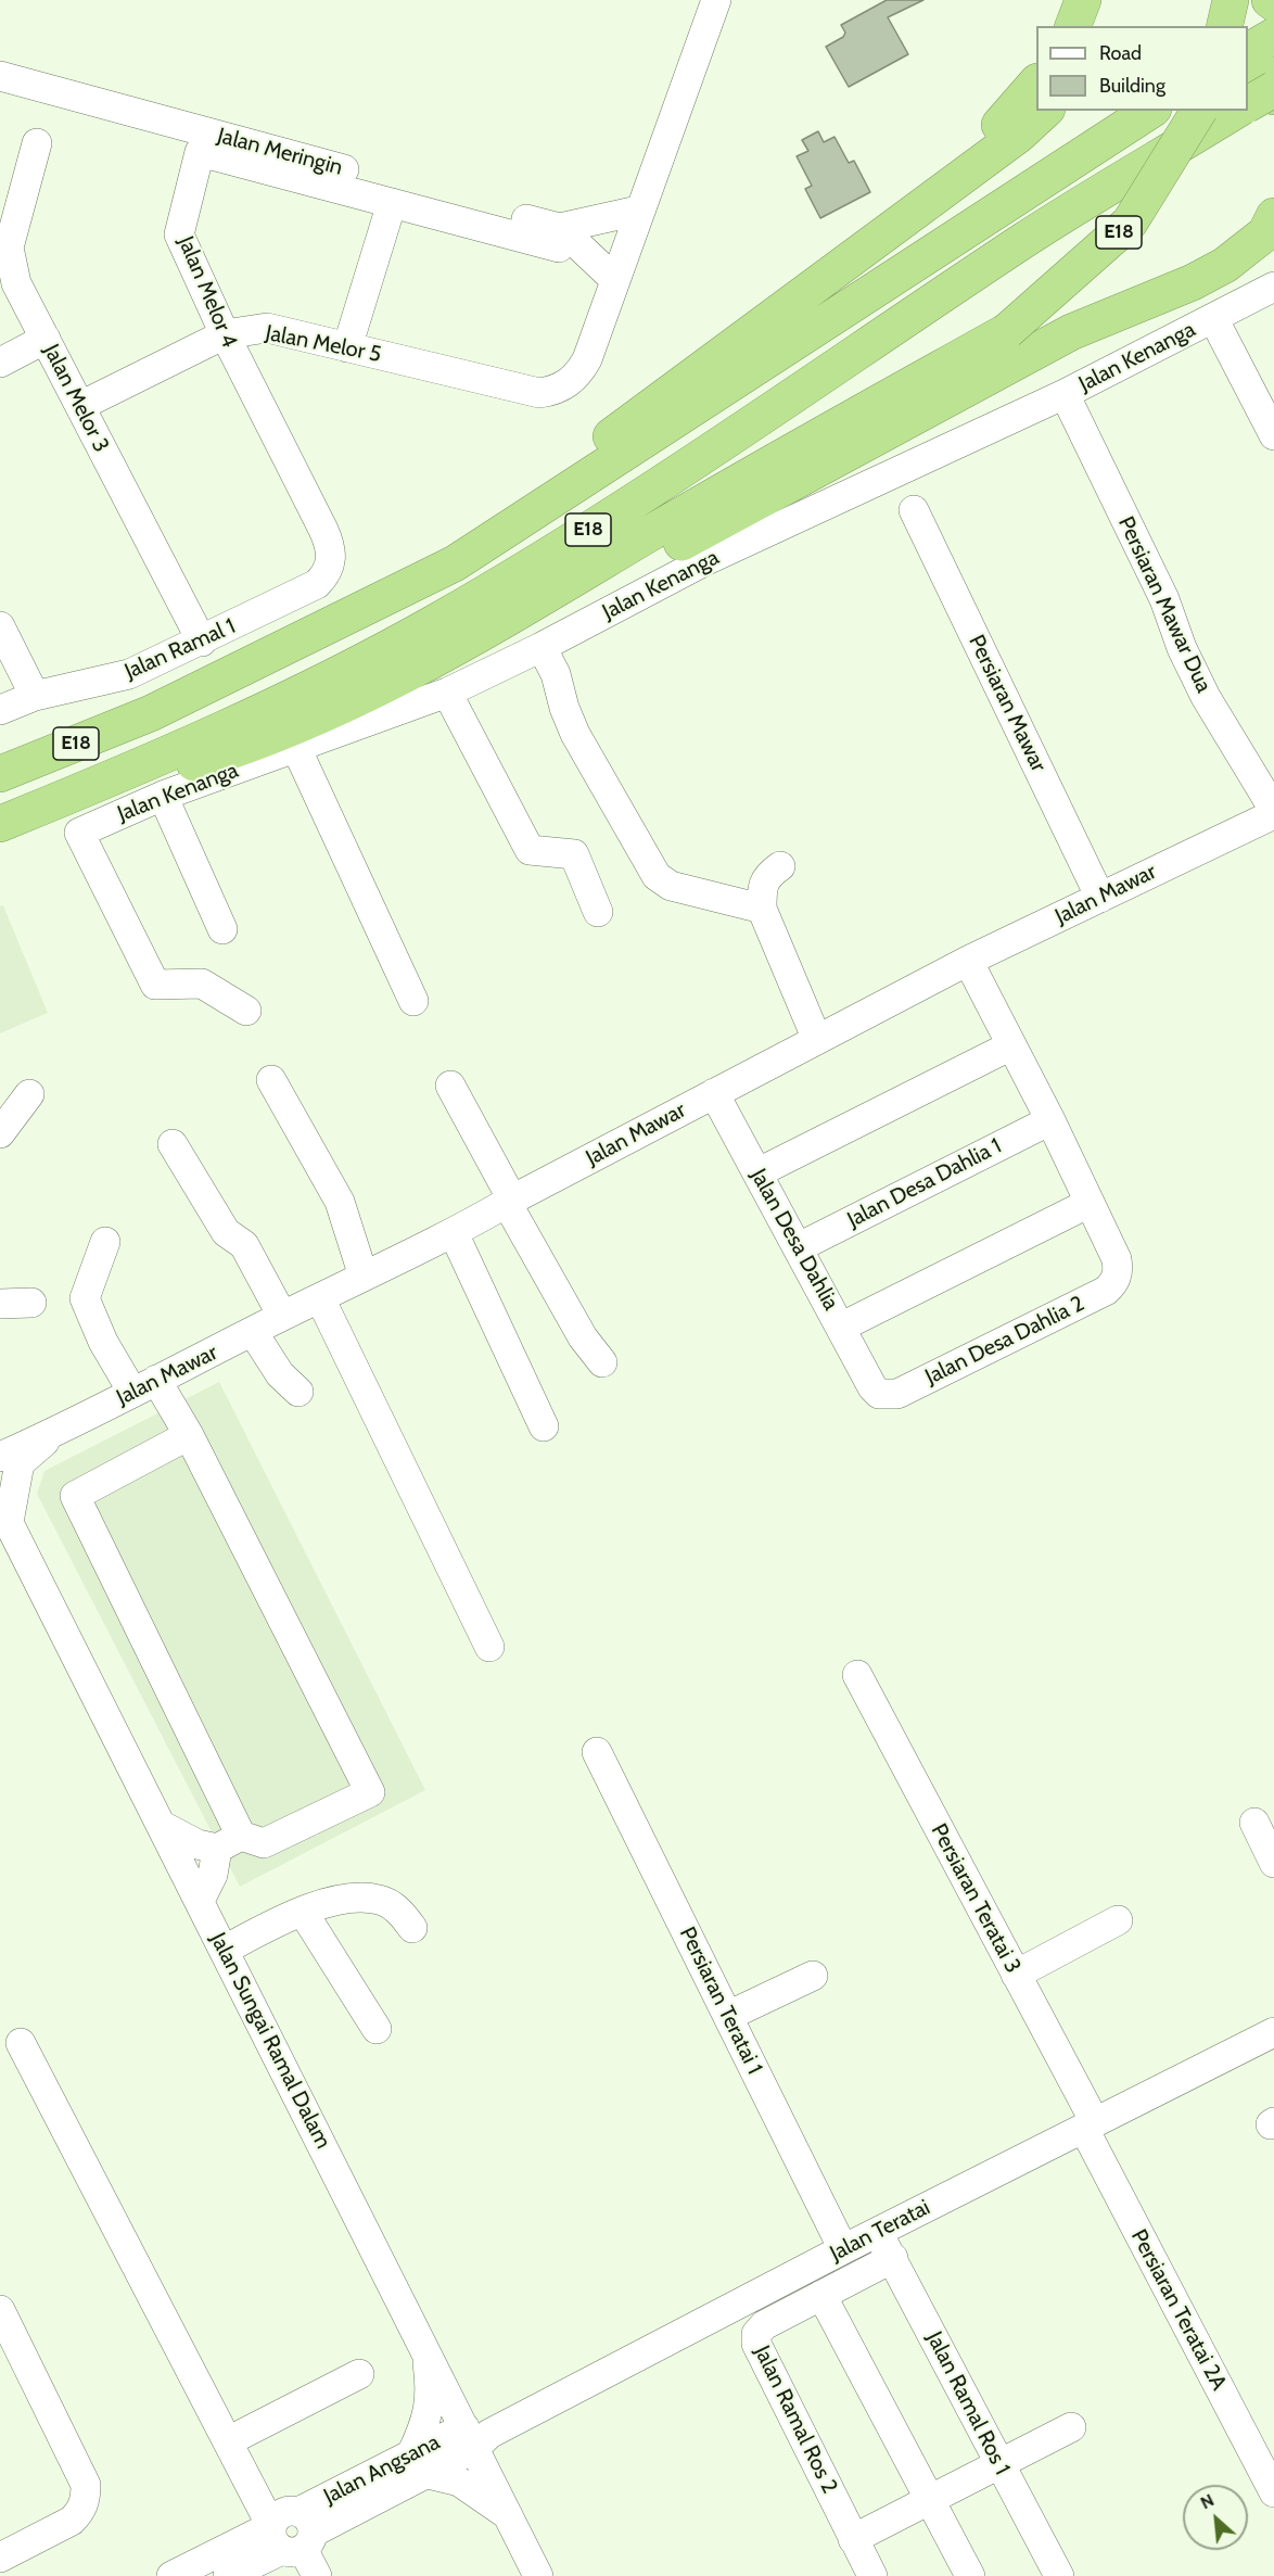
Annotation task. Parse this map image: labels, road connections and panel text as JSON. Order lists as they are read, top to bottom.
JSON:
{
  "streets": {
    "highway": ["E18"],
    "street": [
      "Jalan Meringin",
      "Jalan Melor 4",
      "Jalan Melor 5",
      "Jalan Kenanga",
      "Jalan Melor 3",
      "Persiaran Mawar Dua",
      "Jalan Ramal 1",
      "Persiaran Mawar",
      "Jalan Mawar",
      "Jalan Desa Dahlia 1",
      "Jalan Desa Dahlia",
      "Jalan Desa Dahlia 2",
      "Persiaran Teratai 3",
      "Persiaran Teratai 1",
      "Jalan Sungai Ramal Dalam",
      "Jalan Teratai",
      "Persiaran Teratai 2A",
      "Jalan Ramal Ros 1",
      "Jalan Ramal Ros 2",
      "Jalan Angsana"
    ]
  },
  "crossings": [
    ["Jalan Meringin", "Jalan Melor 4"],
    ["Jalan Meringin", "Jalan Melor 5"],
    ["Jalan Melor 4", "Jalan Melor 5"],
    ["Jalan Melor 4", "Jalan Ramal 1"],
    ["Jalan Melor 5", "Jalan Melor 3"],
    ["Jalan Kenanga", "Persiaran Mawar Dua"],
    ["Jalan Melor 3", "Jalan Ramal 1"],
    ["Persiaran Mawar Dua", "Jalan Mawar"],
    ["Persiaran Mawar", "Jalan Mawar"],
    ["Jalan Mawar", "Jalan Desa Dahlia"],
    ["Jalan Desa Dahlia 1", "Jalan Desa Dahlia"],
    ["Jalan Desa Dahlia", "Jalan Desa Dahlia 2"],
    ["Persiaran Teratai 3", "Jalan Teratai"],
    ["Persiaran Teratai 3", "Persiaran Teratai 2A"],
    ["Persiaran Teratai 1", "Jalan Teratai"],
    ["Jalan Sungai Ramal Dalam", "Jalan Teratai"],
    ["Jalan Sungai Ramal Dalam", "Jalan Angsana"],
    ["Jalan Teratai", "Persiaran Teratai 2A"],
    ["Jalan Teratai", "Jalan Ramal Ros 1"],
    ["Jalan Teratai", "Jalan Angsana"],
    ["Jalan Ramal Ros 1", "Jalan Ramal Ros 2"]
  ],
  "legend": ["Road", "Building"],
  "north": "top left"
}
